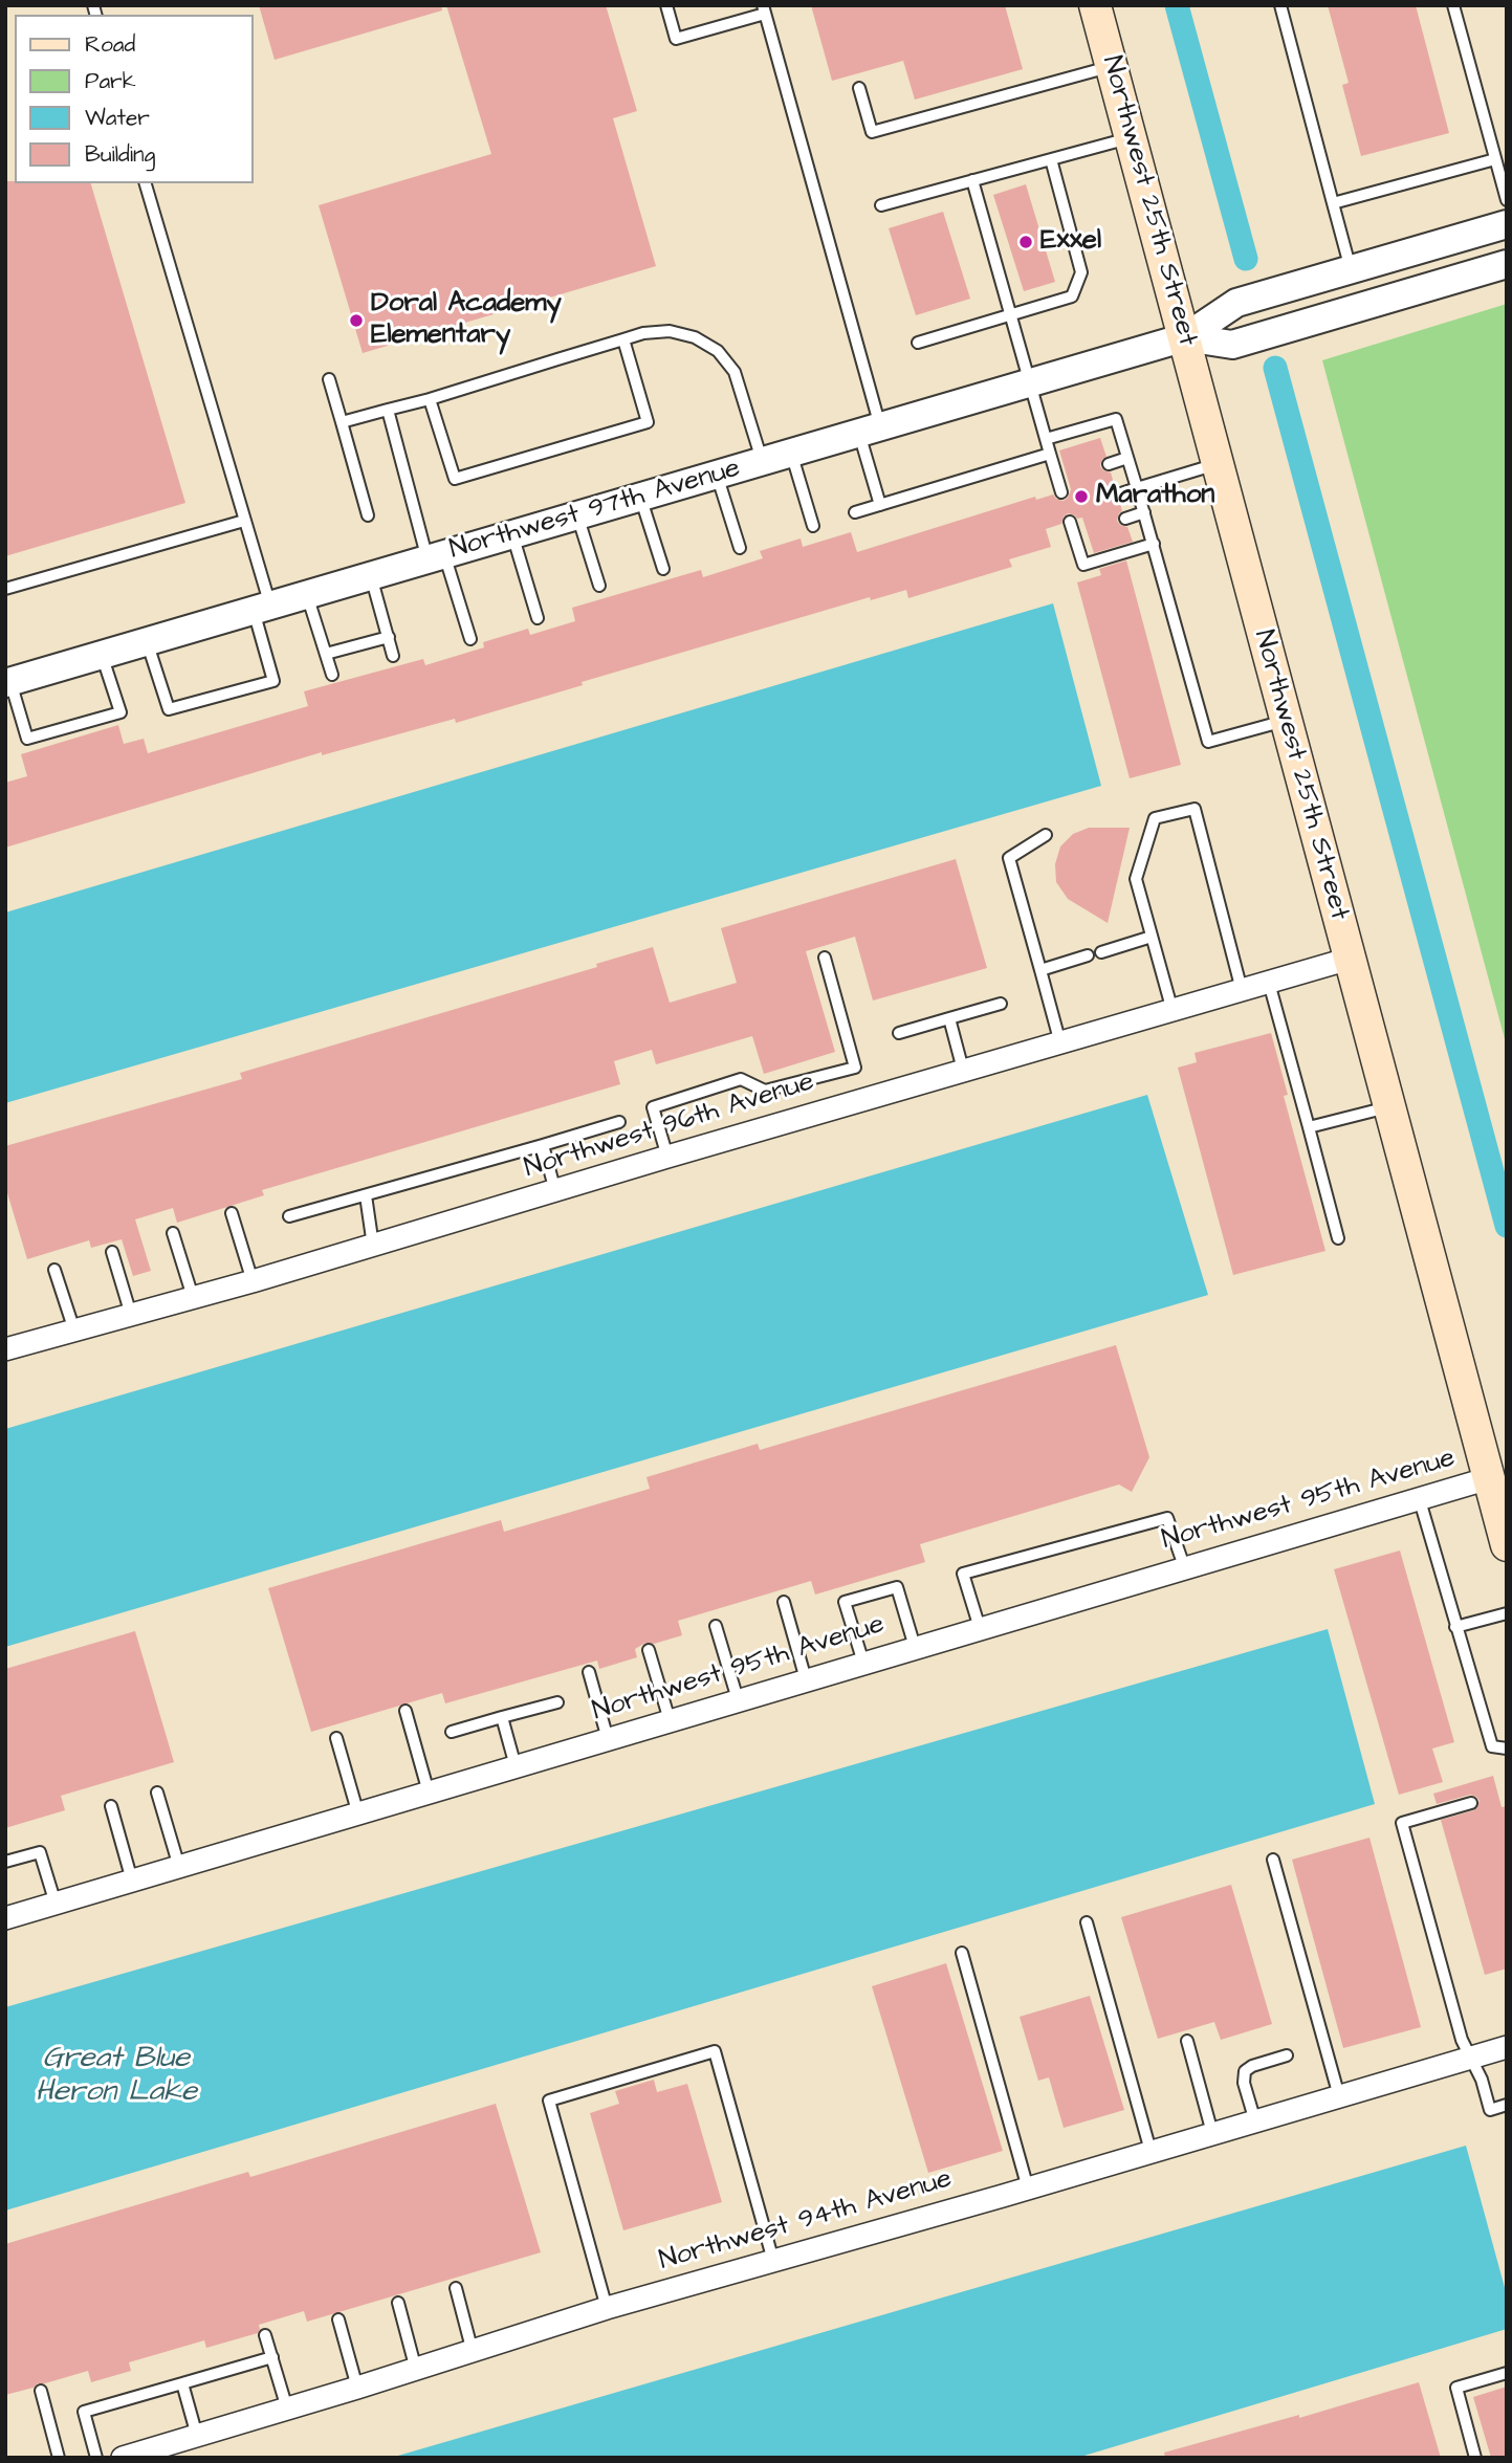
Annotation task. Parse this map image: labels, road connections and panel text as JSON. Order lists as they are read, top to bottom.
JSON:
{
  "streets": {
    "main road": ["Northwest 25th Street"],
    "street": [
      "Northwest 97th Avenue",
      "Northwest 96th Avenue",
      "Northwest 95th Avenue",
      "Northwest 94th Avenue"
    ]
  },
  "crossings": [
    ["Northwest 25th Street", "Northwest 97th Avenue"],
    ["Northwest 25th Street", "Northwest 96th Avenue"],
    ["Northwest 25th Street", "Northwest 95th Avenue"]
  ],
  "water": ["Great Blue Heron Lake"],
  "places": ["Exxel", "Doral Academy Elementary", "Marathon"],
  "legend": [
    "Road",
    "Park",
    "Water",
    "Building"
  ]
}
